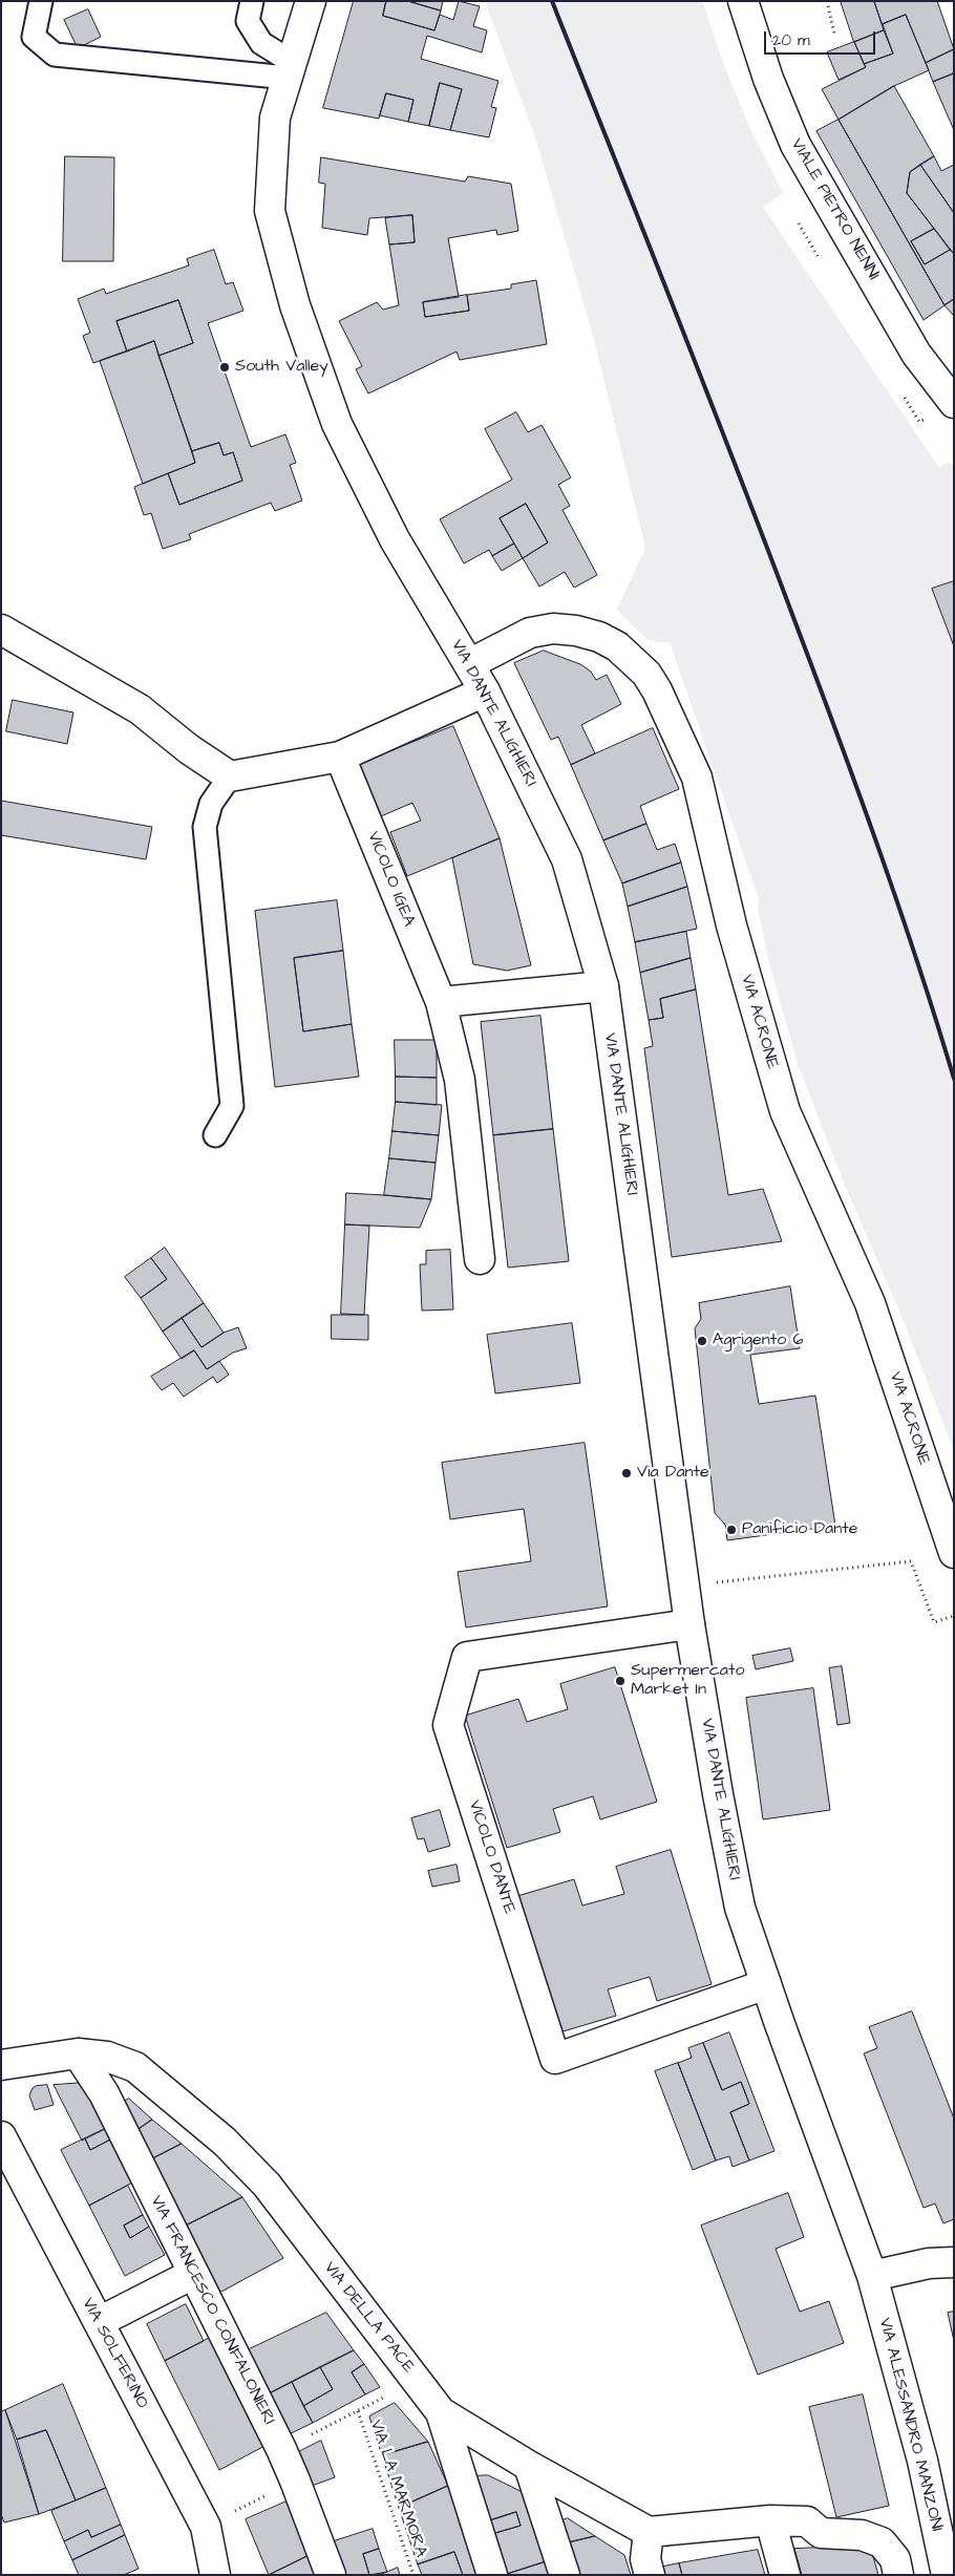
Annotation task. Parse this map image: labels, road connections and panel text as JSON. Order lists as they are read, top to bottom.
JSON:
{
  "streets": {
    "street": [
      "VIALE PIETRO NENNI",
      "VIA DANTE ALIGHIERI",
      "VICOLO IGEA",
      "VIA ACRONE",
      "VICOLO DANTE",
      "VIA FRANCESCO CONFALONIERI",
      "VIA DELLA PACE",
      "VIA SOLFERINO",
      "VIA ALESSANDRO MANZONI"
    ],
    "path": ["VIA LA MARMORA"]
  },
  "crossings": [
    ["VIA DANTE ALIGHIERI", "VIA ACRONE"],
    ["VIA DANTE ALIGHIERI", "VICOLO DANTE"],
    ["VIA DANTE ALIGHIERI", "VIA ALESSANDRO MANZONI"],
    ["VIA FRANCESCO CONFALONIERI", "VIA DELLA PACE"]
  ],
  "places": [
    "South Valley",
    "Agrigento 6",
    "Via Dante",
    "Panificio Dante",
    "Supermercato Market In"
  ],
  "scale_bar": "20 m"
}
